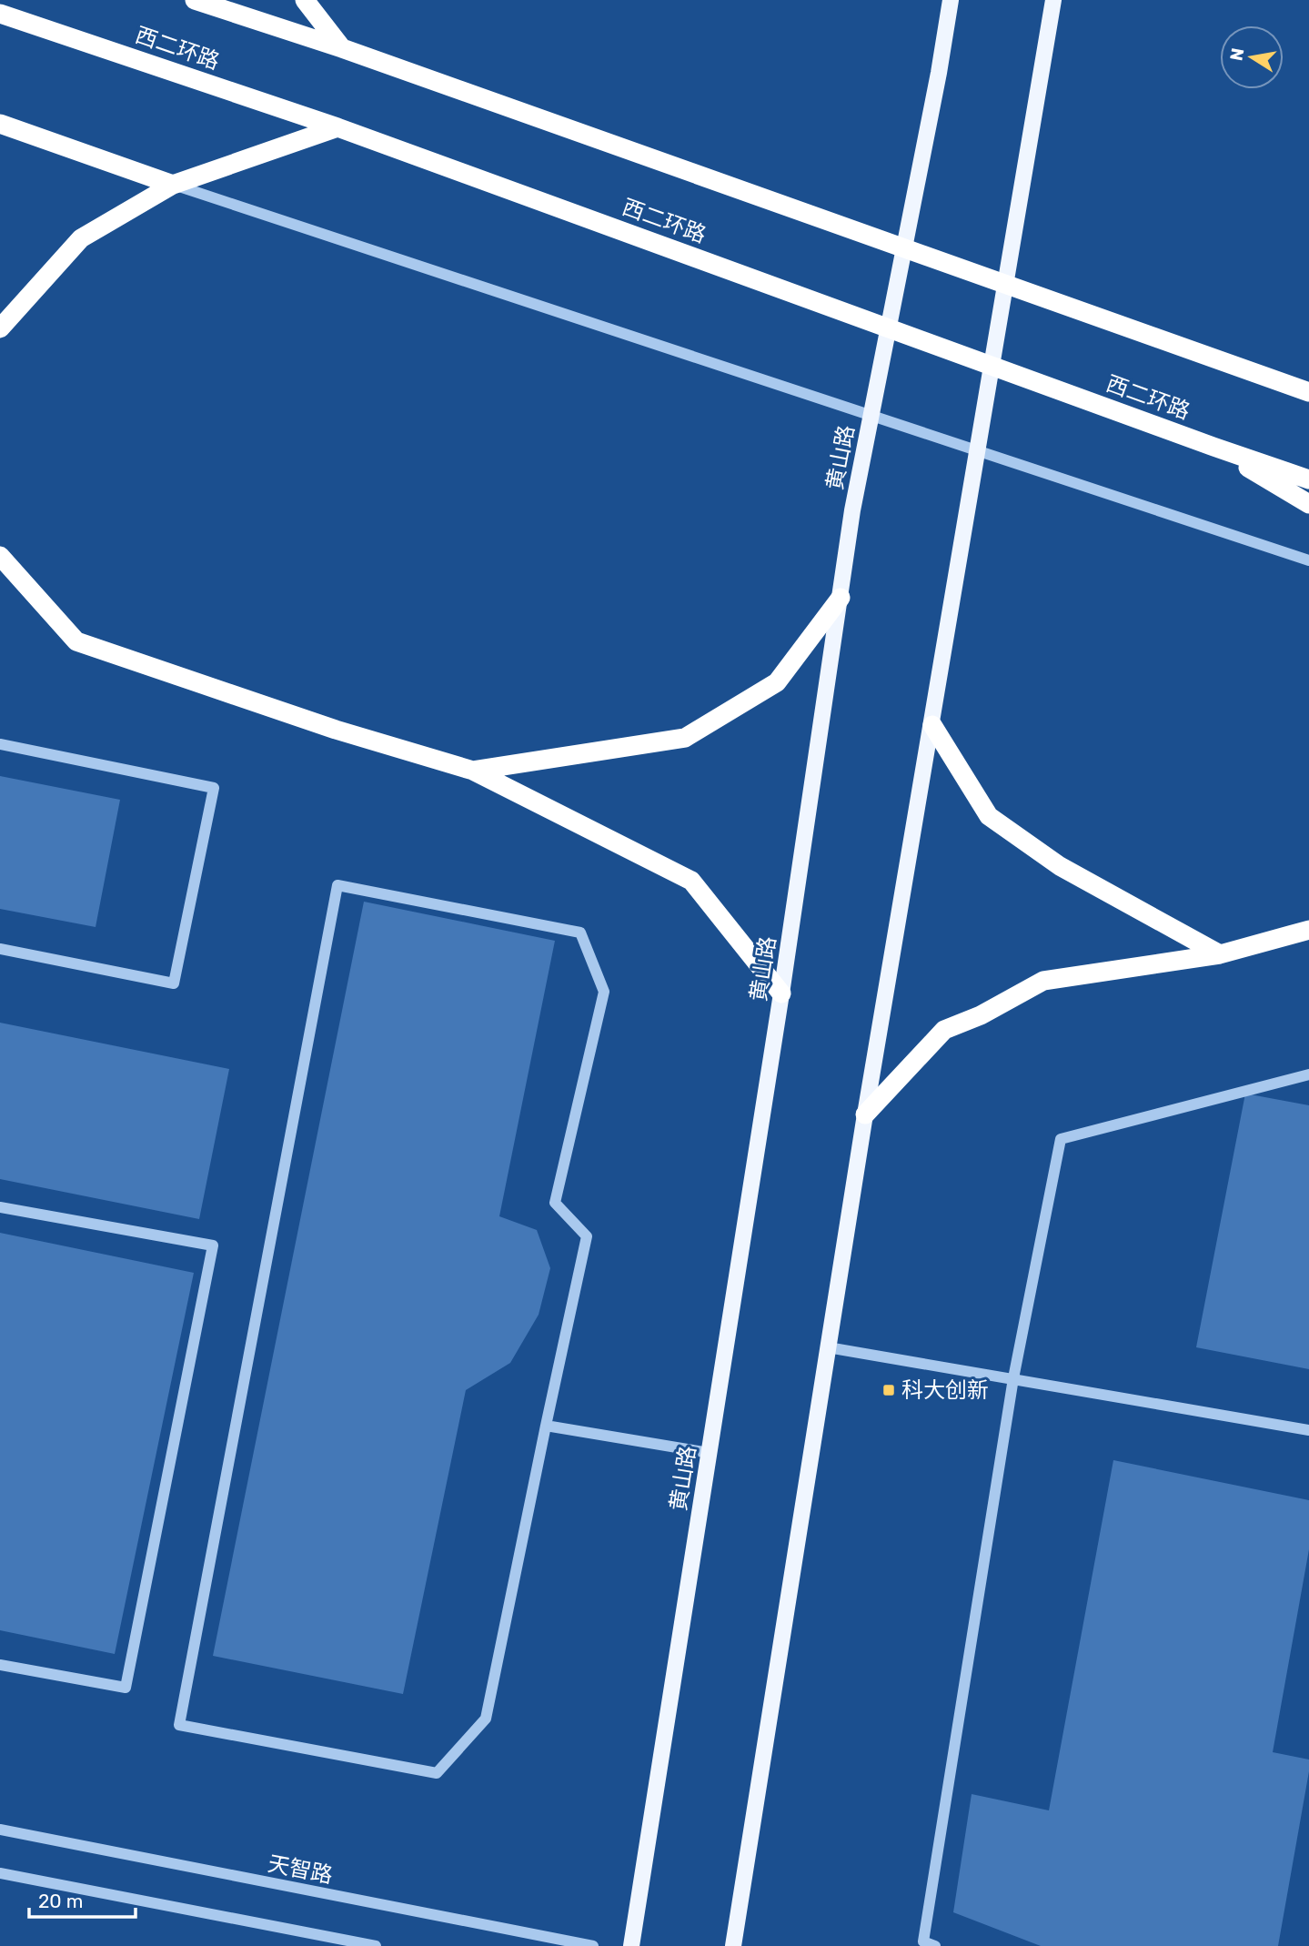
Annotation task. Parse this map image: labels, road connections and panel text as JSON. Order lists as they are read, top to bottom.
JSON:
{
  "streets": {
    "highway": ["西二环路"],
    "main road": ["黄山路"],
    "street": ["天智路"]
  },
  "places": {
    "transit": ["科大创新"]
  },
  "scale_bar": "20 m",
  "north": "left"
}
